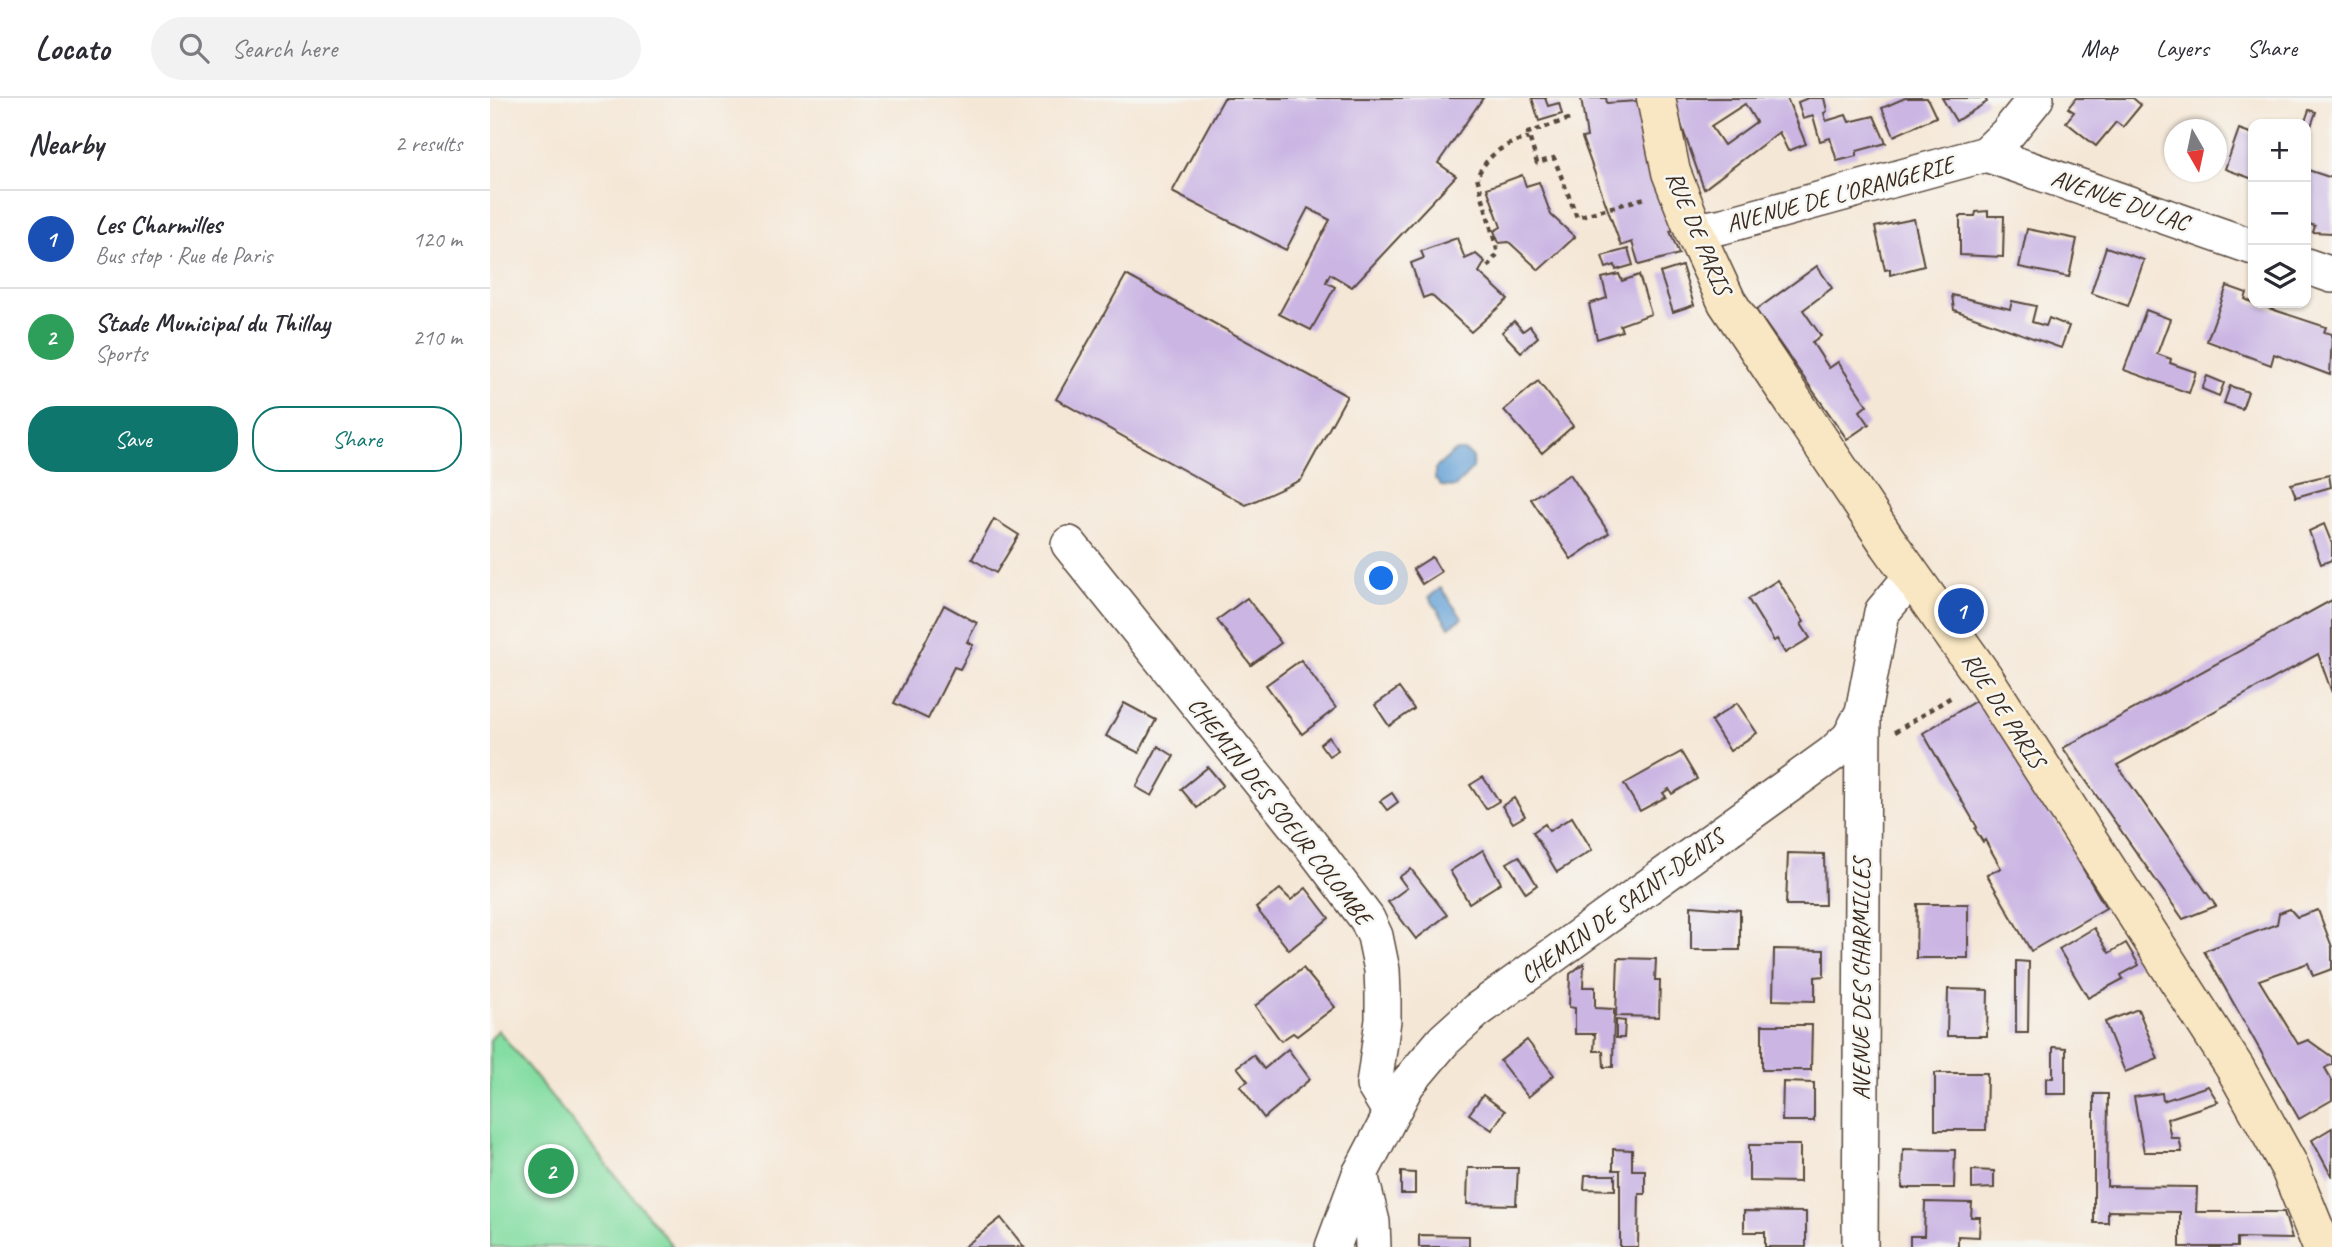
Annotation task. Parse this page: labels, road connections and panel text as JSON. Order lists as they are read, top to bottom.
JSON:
{
  "streets": {
    "street": [
      "AVENUE DE L'ORANGERIE",
      "AVENUE DU LAC",
      "RUE DE PARIS",
      "CHEMIN DES SOEUR COLOMBE",
      "CHEMIN DE SAINT-DENIS",
      "AVENUE DES CHARMILLES"
    ]
  },
  "crossings": [
    ["AVENUE DE L'ORANGERIE", "AVENUE DU LAC"],
    ["AVENUE DE L'ORANGERIE", "RUE DE PARIS"],
    ["RUE DE PARIS", "CHEMIN DE SAINT-DENIS"],
    ["CHEMIN DES SOEUR COLOMBE", "CHEMIN DE SAINT-DENIS"],
    ["CHEMIN DE SAINT-DENIS", "AVENUE DES CHARMILLES"]
  ],
  "north": "bottom",
  "page": {
    "header": "Locato",
    "search": "Search here",
    "nav": ["Map", "Layers", "Share"],
    "heading": ["Nearby", "2 results"],
    "map_buttons": ["+", "−"],
    "list": [
      {
        "mark": "1",
        "name": "Les Charmilles",
        "note": "Bus stop · Rue de Paris",
        "value": "120 m"
      },
      {
        "mark": "2",
        "name": "Stade Municipal du Thillay",
        "note": "Sports",
        "value": "210 m"
      }
    ],
    "buttons": ["Save", "Share"],
    "pins": ["1", "2"]
  }
}
